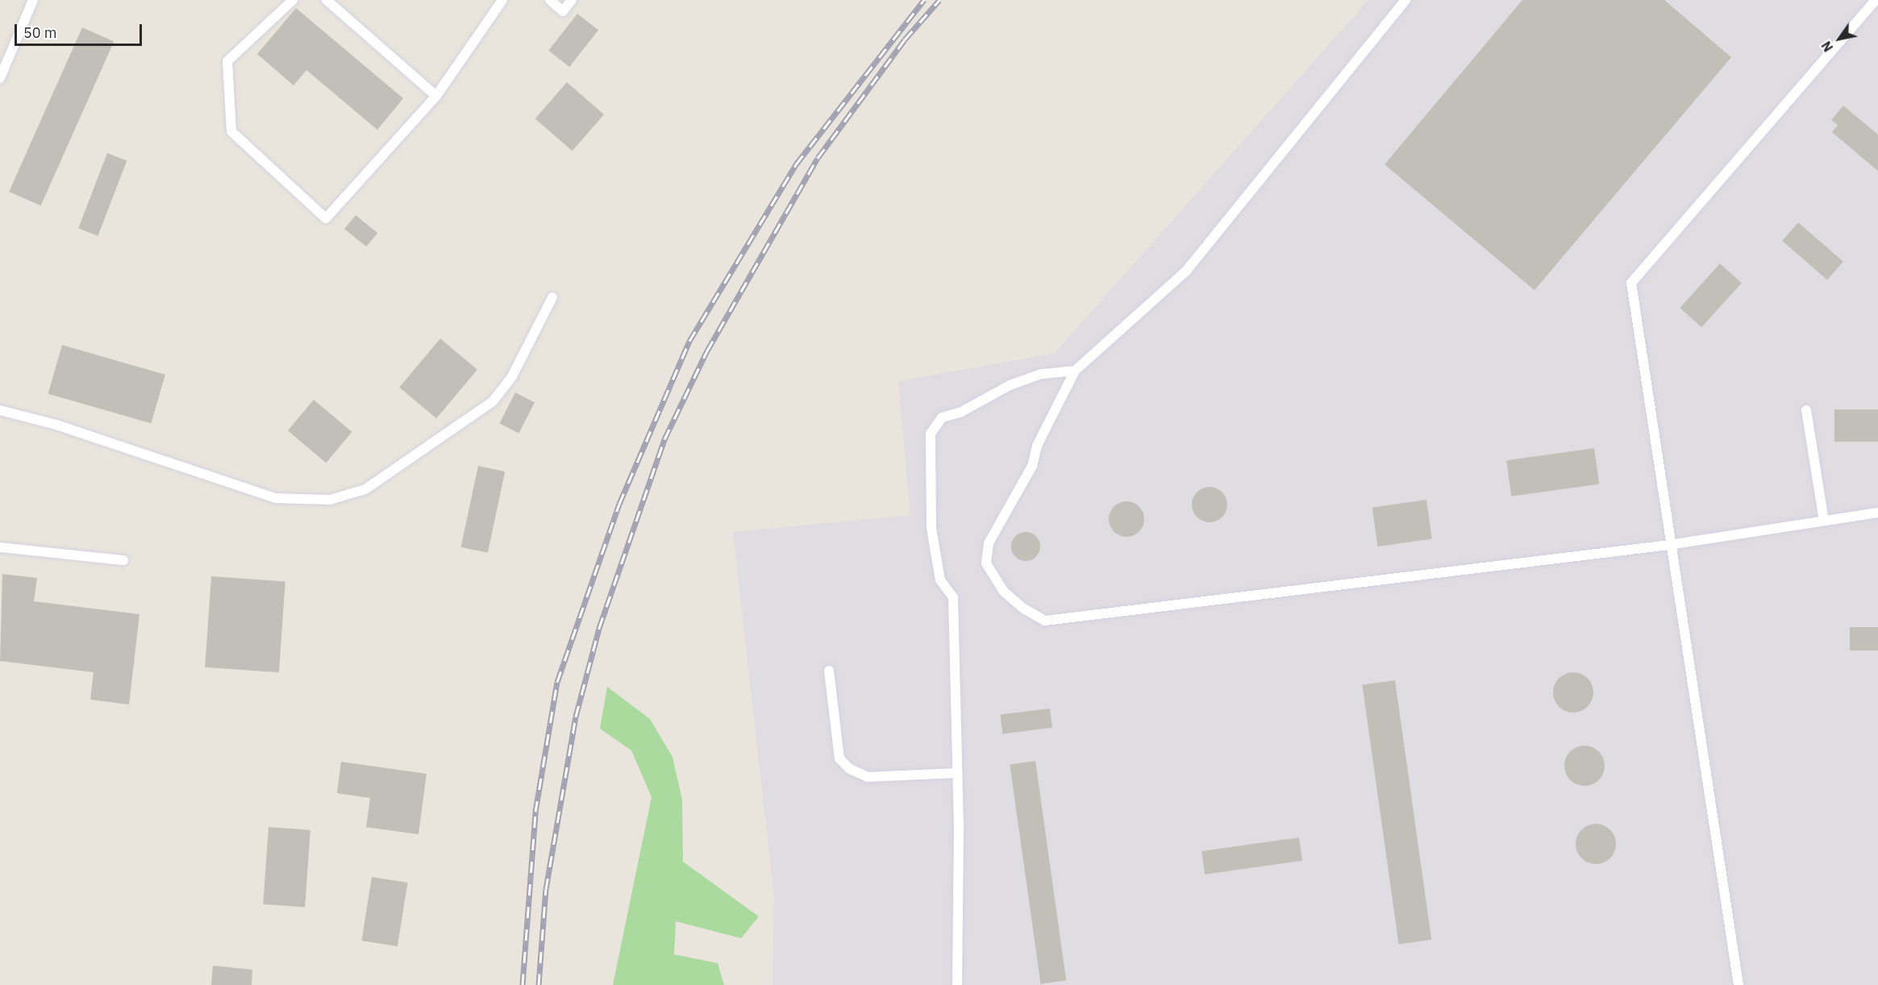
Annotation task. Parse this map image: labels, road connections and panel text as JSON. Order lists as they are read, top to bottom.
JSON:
{
  "scale_bar": "50 m",
  "north": "bottom left"
}
